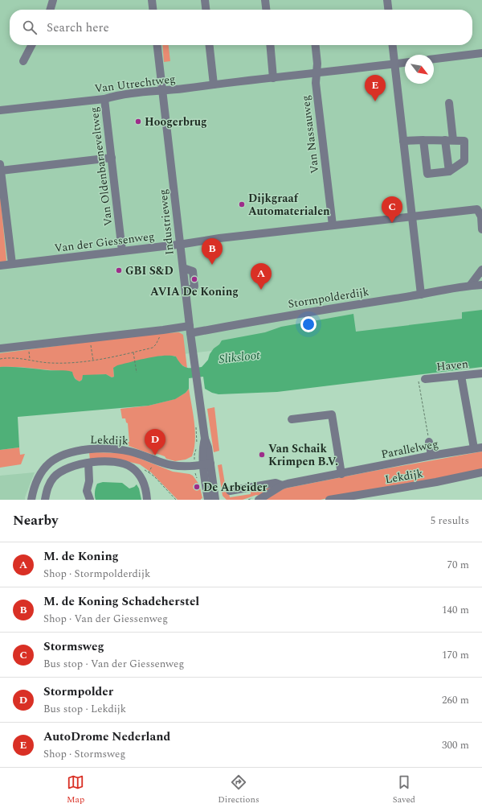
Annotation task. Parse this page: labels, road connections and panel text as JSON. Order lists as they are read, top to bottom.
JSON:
{
  "streets": {
    "street": [
      "Van Utrechtweg",
      "Van Nassauweg",
      "Van Oldenbarneveltweg",
      "Industrieweg",
      "Van der Giessenweg",
      "Stormpolderdijk",
      "Haven",
      "Lekdijk",
      "Parallelweg"
    ]
  },
  "crossings": [
    ["Van Utrechtweg", "Van Nassauweg"],
    ["Van Utrechtweg", "Van Oldenbarneveltweg"],
    ["Van Utrechtweg", "Industrieweg"],
    ["Van Nassauweg", "Van der Giessenweg"],
    ["Van Oldenbarneveltweg", "Van der Giessenweg"],
    ["Industrieweg", "Van der Giessenweg"],
    ["Industrieweg", "Stormpolderdijk"],
    ["Industrieweg", "Lekdijk"]
  ],
  "water": ["Sliksloot"],
  "places": [
    "Hoogerbrug",
    "Dijkgraaf Automaterialen",
    "GBI S&D",
    "AVIA De Koning",
    "Van Schaik Krimpen B.V.",
    "De Arbeider"
  ],
  "north": "bottom right",
  "page": {
    "search": "Search here",
    "pins": [
      "E",
      "C",
      "B",
      "A",
      "D"
    ],
    "heading": ["Nearby", "5 results"],
    "list": [
      {
        "mark": "A",
        "name": "M. de Koning",
        "note": "Shop · Stormpolderdijk",
        "value": "70 m"
      },
      {
        "mark": "B",
        "name": "M. de Koning Schadeherstel",
        "note": "Shop · Van der Giessenweg",
        "value": "140 m"
      },
      {
        "mark": "C",
        "name": "Stormsweg",
        "note": "Bus stop · Van der Giessenweg",
        "value": "170 m"
      },
      {
        "mark": "D",
        "name": "Stormpolder",
        "note": "Bus stop · Lekdijk",
        "value": "260 m"
      },
      {
        "mark": "E",
        "name": "AutoDrome Nederland",
        "note": "Shop · Stormsweg",
        "value": "300 m"
      }
    ],
    "nav": ["Map", "Directions", "Saved"]
  }
}
